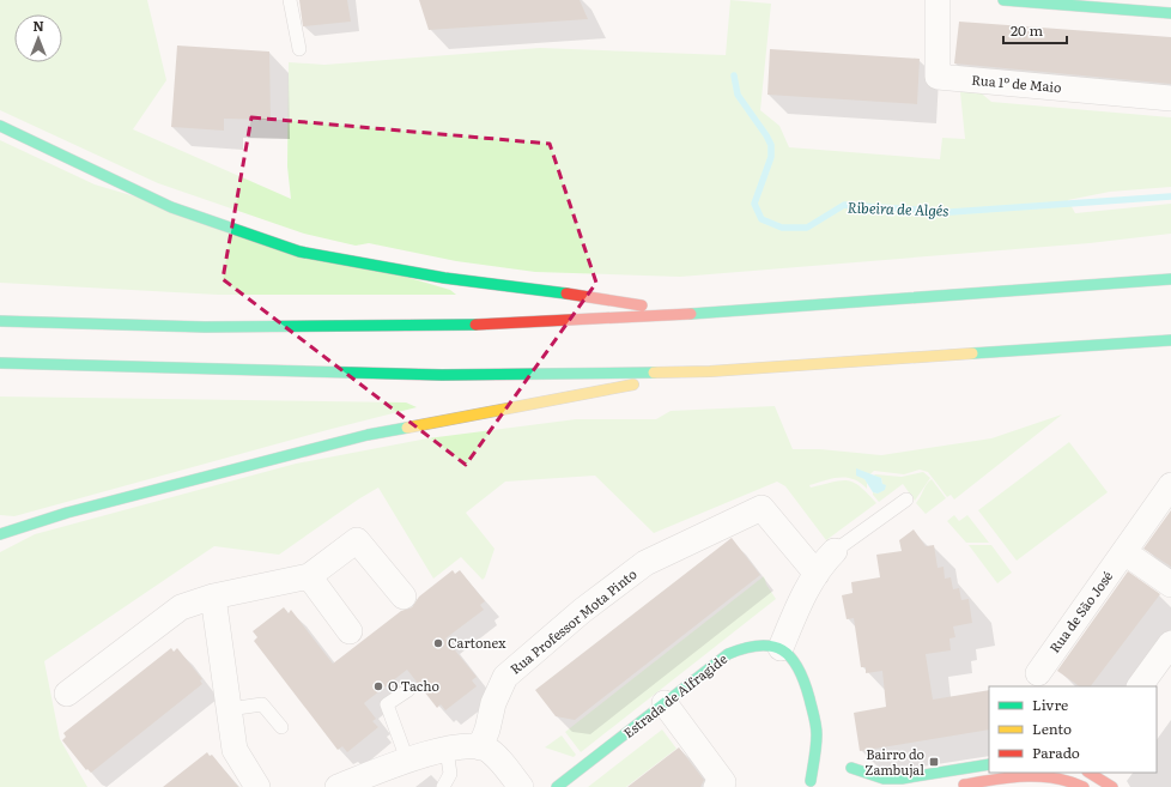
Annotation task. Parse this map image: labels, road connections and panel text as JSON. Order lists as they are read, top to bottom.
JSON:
{
  "streets": {
    "main road": ["Estrada de Alfragide"],
    "street": ["Rua 1º de Maio", "Rua de São José", "Rua Professor Mota Pinto"]
  },
  "water": ["Ribeira de Algés"],
  "places": {
    "other": ["Cartonex", "O Tacho"],
    "transit": ["Bairro do Zambujal"]
  },
  "legend": ["Livre", "Lento", "Parado"],
  "scale_bar": "20 m",
  "north": "top"
}
